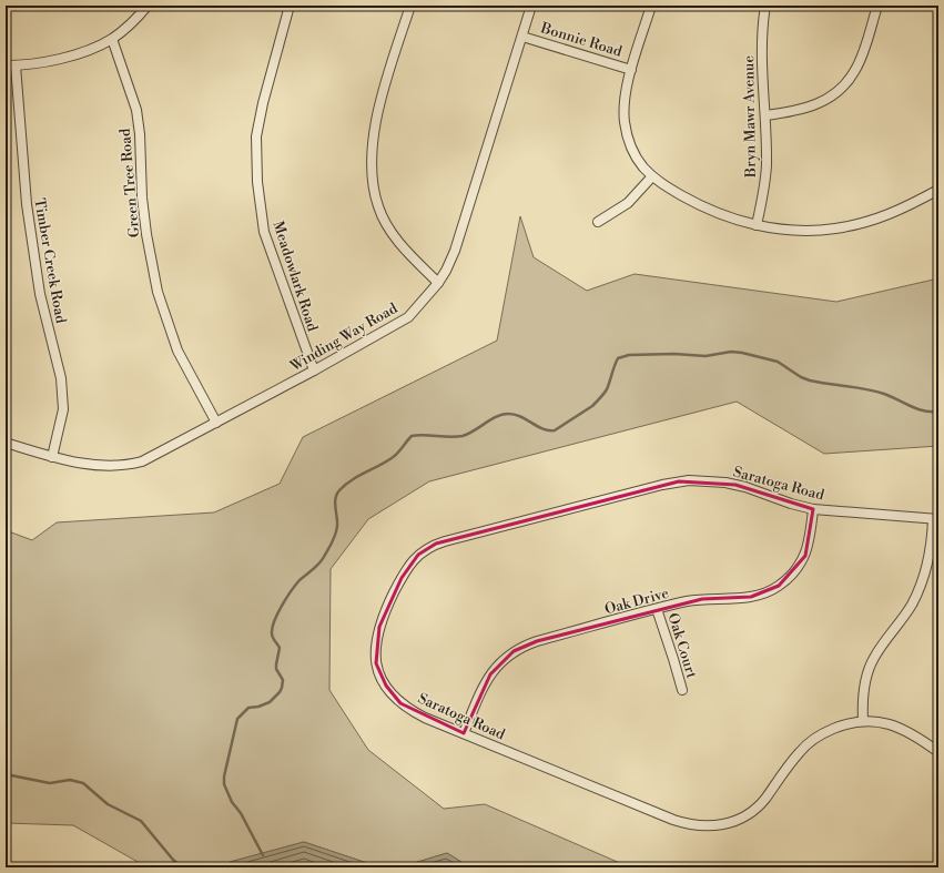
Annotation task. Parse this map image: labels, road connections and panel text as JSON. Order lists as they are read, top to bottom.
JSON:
{
  "streets": {
    "street": [
      "Bonnie Road",
      "Bryn Mawr Avenue",
      "Green Tree Road",
      "Timber Creek Road",
      "Meadowlark Road",
      "Winding Way Road",
      "Saratoga Road",
      "Oak Drive",
      "Oak Court"
    ]
  },
  "crossings": [
    ["Bonnie Road", "Winding Way Road"],
    ["Green Tree Road", "Winding Way Road"],
    ["Timber Creek Road", "Winding Way Road"],
    ["Meadowlark Road", "Winding Way Road"],
    ["Saratoga Road", "Oak Drive"],
    ["Oak Drive", "Oak Court"]
  ]
}
